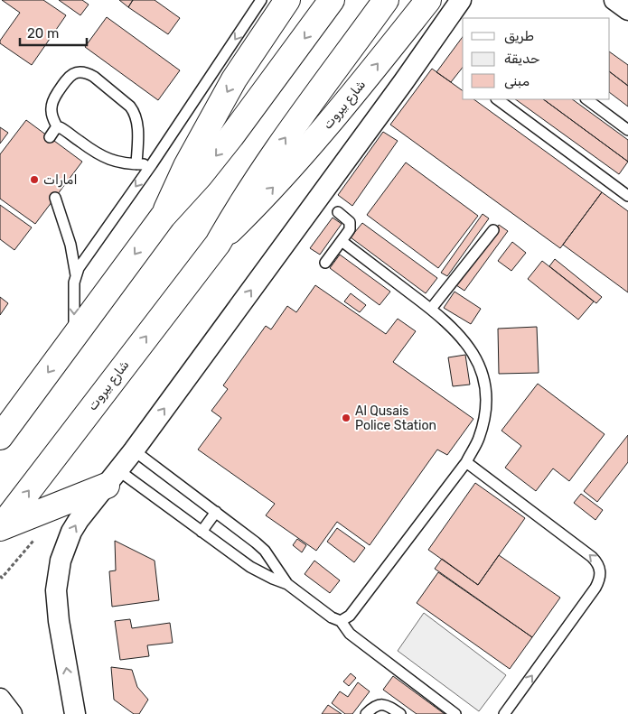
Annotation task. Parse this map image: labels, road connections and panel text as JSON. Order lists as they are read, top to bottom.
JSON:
{
  "streets": {
    "main road": ["شارع بيروت"]
  },
  "places": ["امارات", "Al Qusais Police Station"],
  "legend": ["طريق", "حديقة", "مبنى"],
  "scale_bar": "20 m"
}
